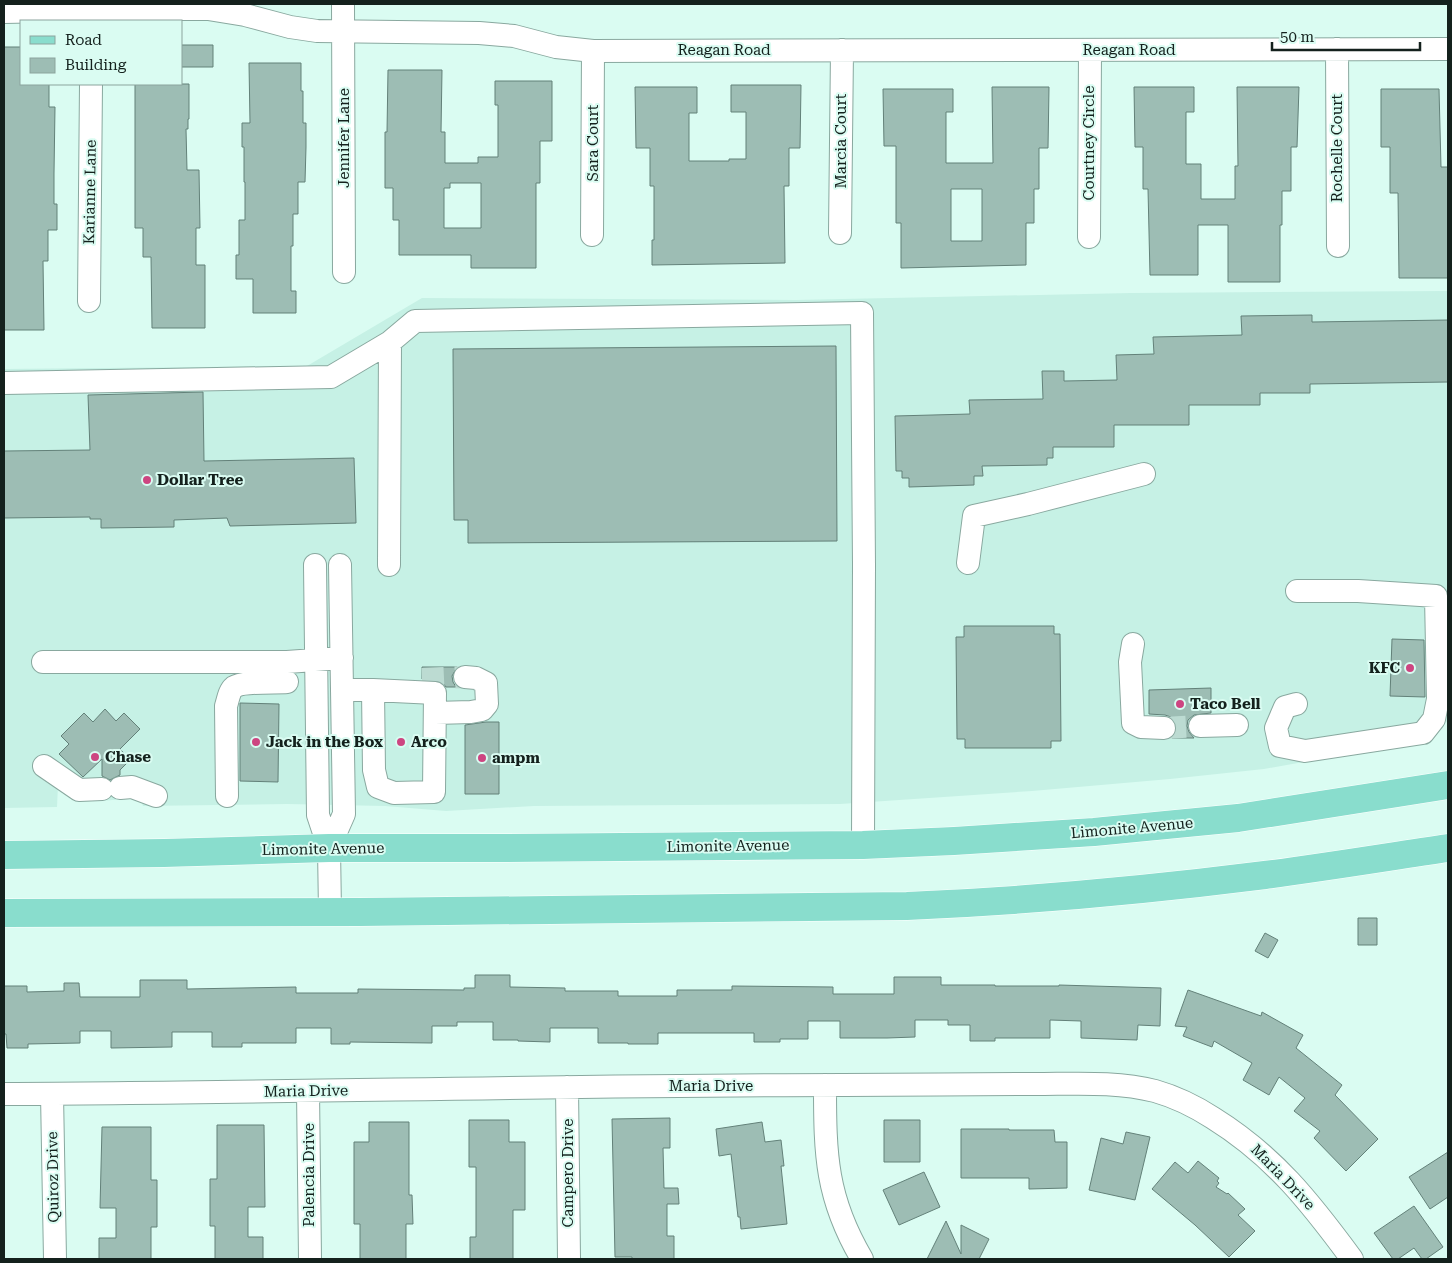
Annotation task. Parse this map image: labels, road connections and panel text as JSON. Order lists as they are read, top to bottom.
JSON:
{
  "streets": {
    "main road": ["Limonite Avenue"],
    "street": [
      "Reagan Road",
      "Jennifer Lane",
      "Marcia Court",
      "Sara Court",
      "Courtney Circle",
      "Rochelle Court",
      "Karianne Lane",
      "Maria Drive",
      "Campero Drive",
      "Palencia Drive",
      "Quiroz Drive"
    ]
  },
  "crossings": [
    ["Reagan Road", "Jennifer Lane"],
    ["Reagan Road", "Marcia Court"],
    ["Reagan Road", "Sara Court"],
    ["Reagan Road", "Courtney Circle"],
    ["Reagan Road", "Rochelle Court"],
    ["Maria Drive", "Campero Drive"],
    ["Maria Drive", "Palencia Drive"],
    ["Maria Drive", "Quiroz Drive"]
  ],
  "places": [
    "Dollar Tree",
    "KFC",
    "Taco Bell",
    "Jack in the Box",
    "Arco",
    "Chase",
    "ampm"
  ],
  "legend": ["Road", "Building"],
  "scale_bar": "50 m"
}
